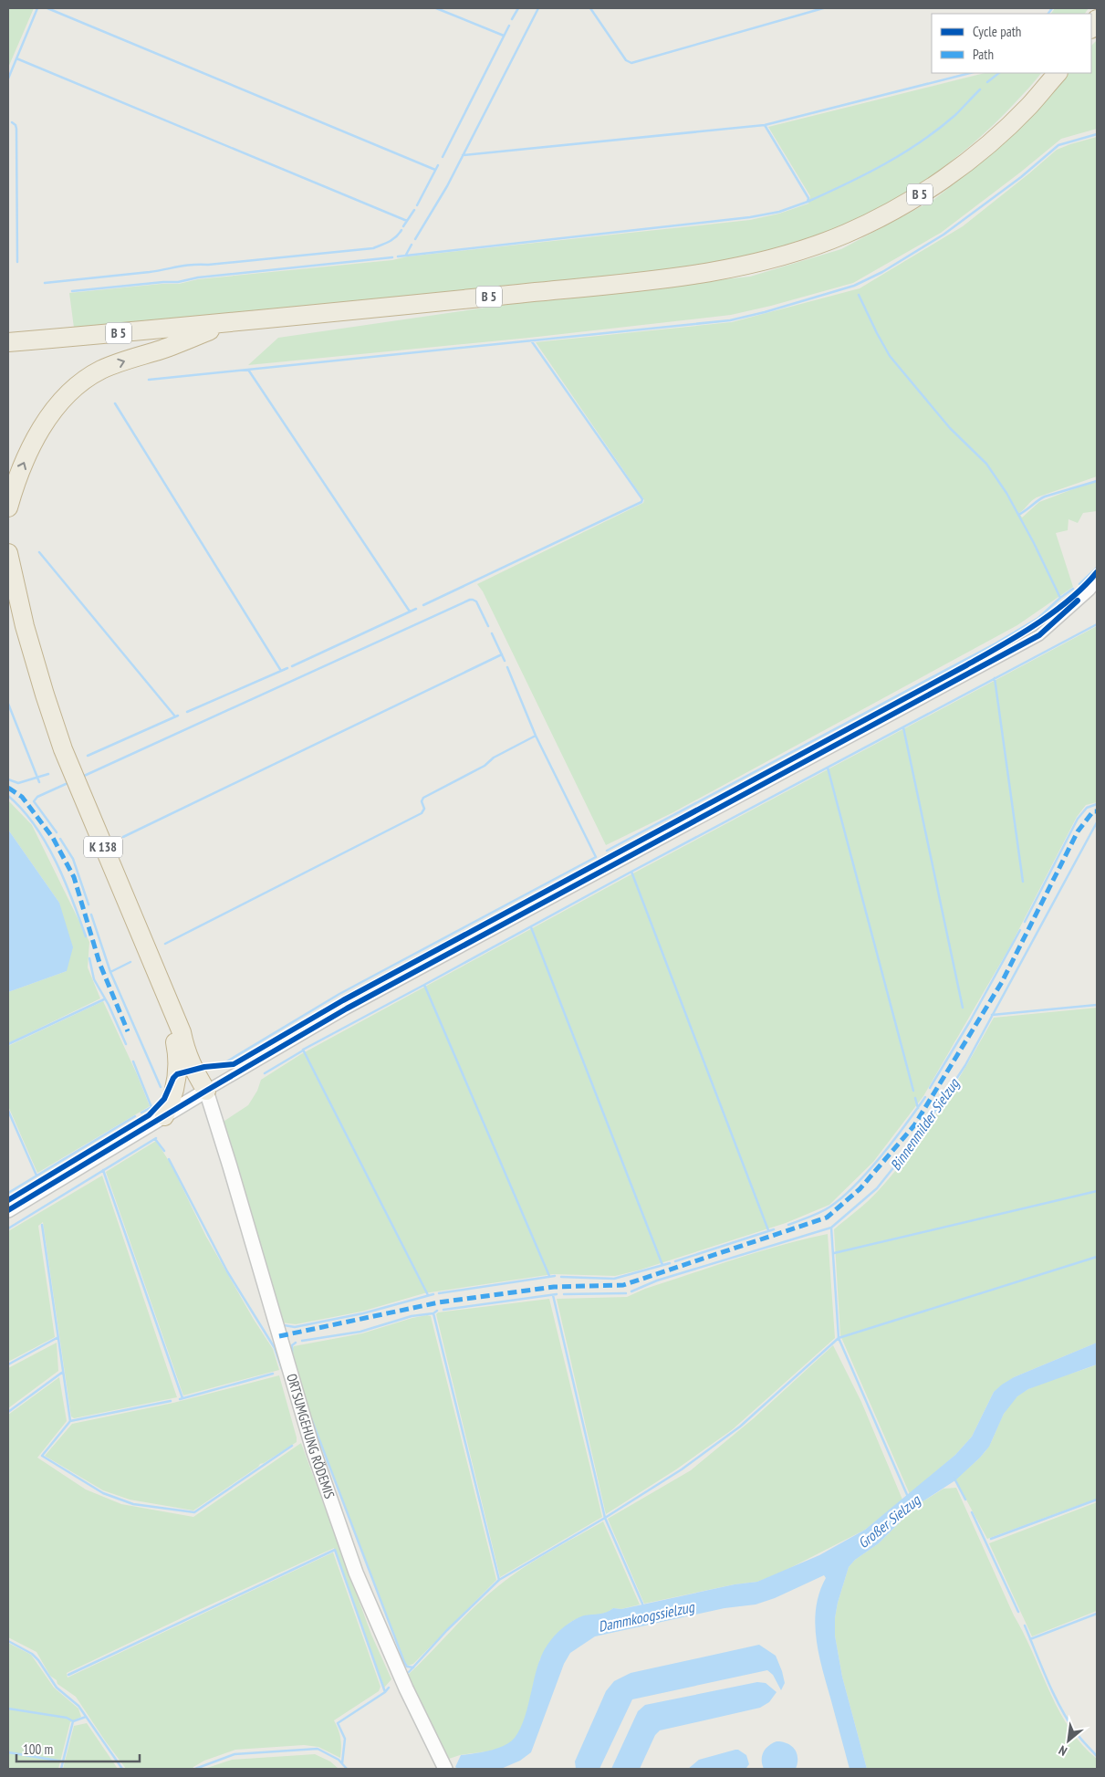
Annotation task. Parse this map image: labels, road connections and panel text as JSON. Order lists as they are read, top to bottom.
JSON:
{
  "streets": {
    "highway": ["B 5", "K 138"],
    "main road": ["ORTSUMGEHUNG RÖDEMIS"]
  },
  "crossings": [
    ["K 138", "ORTSUMGEHUNG RÖDEMIS"]
  ],
  "water": ["Binnenmilder Sielzug", "Großer Sielzug", "Dammkoogssielzug"],
  "legend": ["Cycle path", "Path"],
  "scale_bar": "100 m",
  "north": "bottom left"
}
